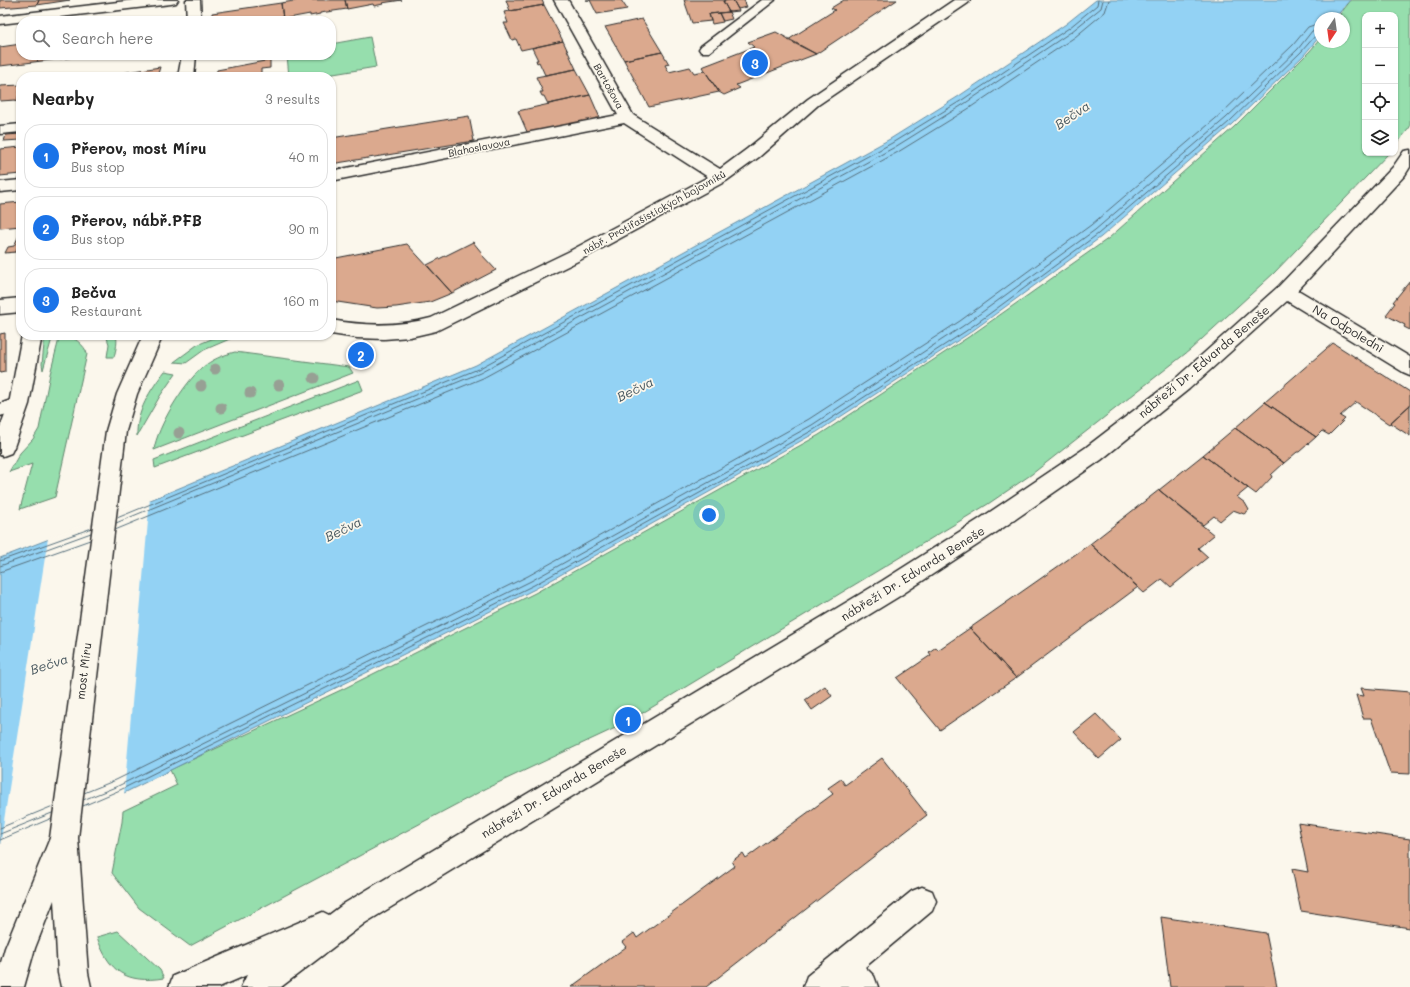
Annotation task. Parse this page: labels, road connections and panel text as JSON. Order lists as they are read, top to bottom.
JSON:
{
  "streets": {
    "street": [
      "Bartošova",
      "Blahoslavova",
      "nábř. Protifašistických bojovníků",
      "Na Odpoledni",
      "nábřeží Dr. Edvarda Beneše",
      "most Míru"
    ]
  },
  "crossings": [
    ["Bartošova", "Blahoslavova"],
    ["Bartošova", "nábř. Protifašistických bojovníků"],
    ["Na Odpoledni", "nábřeží Dr. Edvarda Beneše"]
  ],
  "water": ["Bečva"],
  "north": "bottom",
  "page": {
    "map_buttons": ["+", "−"],
    "search": "Search here",
    "pins": ["3", "2", "1"],
    "heading": ["Nearby", "3 results"],
    "list": [
      {
        "mark": "1",
        "name": "Přerov, most Míru",
        "note": "Bus stop",
        "value": "40 m"
      },
      {
        "mark": "2",
        "name": "Přerov, nábř.PFB",
        "note": "Bus stop",
        "value": "90 m"
      },
      {
        "mark": "3",
        "name": "Bečva",
        "note": "Restaurant",
        "value": "160 m"
      }
    ]
  }
}
